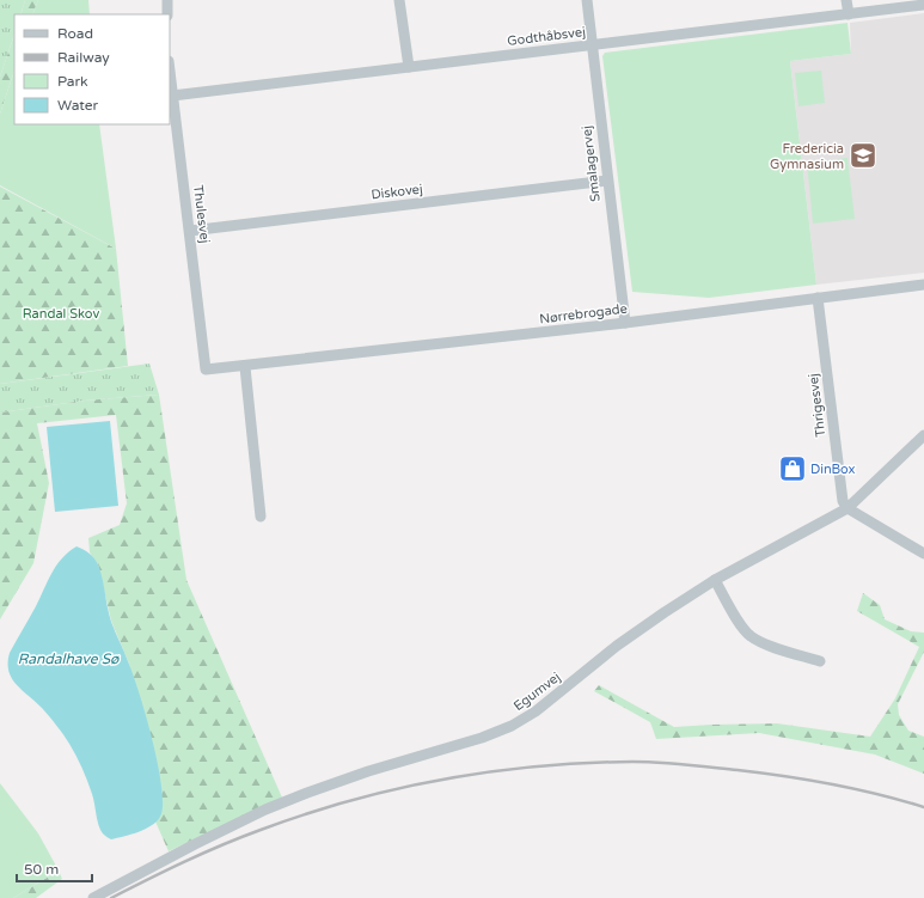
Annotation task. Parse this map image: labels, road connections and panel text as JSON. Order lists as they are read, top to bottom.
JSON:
{
  "streets": {
    "street": [
      "Godthåbsvej",
      "Smalagervej",
      "Diskovej",
      "Thulesvej",
      "Nørrebrogade",
      "Thrigesvej",
      "Egumvej"
    ]
  },
  "crossings": [
    ["Godthåbsvej", "Smalagervej"],
    ["Godthåbsvej", "Thulesvej"],
    ["Smalagervej", "Diskovej"],
    ["Smalagervej", "Nørrebrogade"],
    ["Diskovej", "Thulesvej"],
    ["Thulesvej", "Nørrebrogade"],
    ["Nørrebrogade", "Thrigesvej"],
    ["Thrigesvej", "Egumvej"]
  ],
  "water": ["Randalhave Sø"],
  "parks": ["Randal Skov"],
  "places": {
    "school or university": ["Fredericia Gymnasium"],
    "shop": ["DinBox"]
  },
  "legend": [
    "Road",
    "Railway",
    "Park",
    "Water"
  ],
  "scale_bar": "50 m"
}
